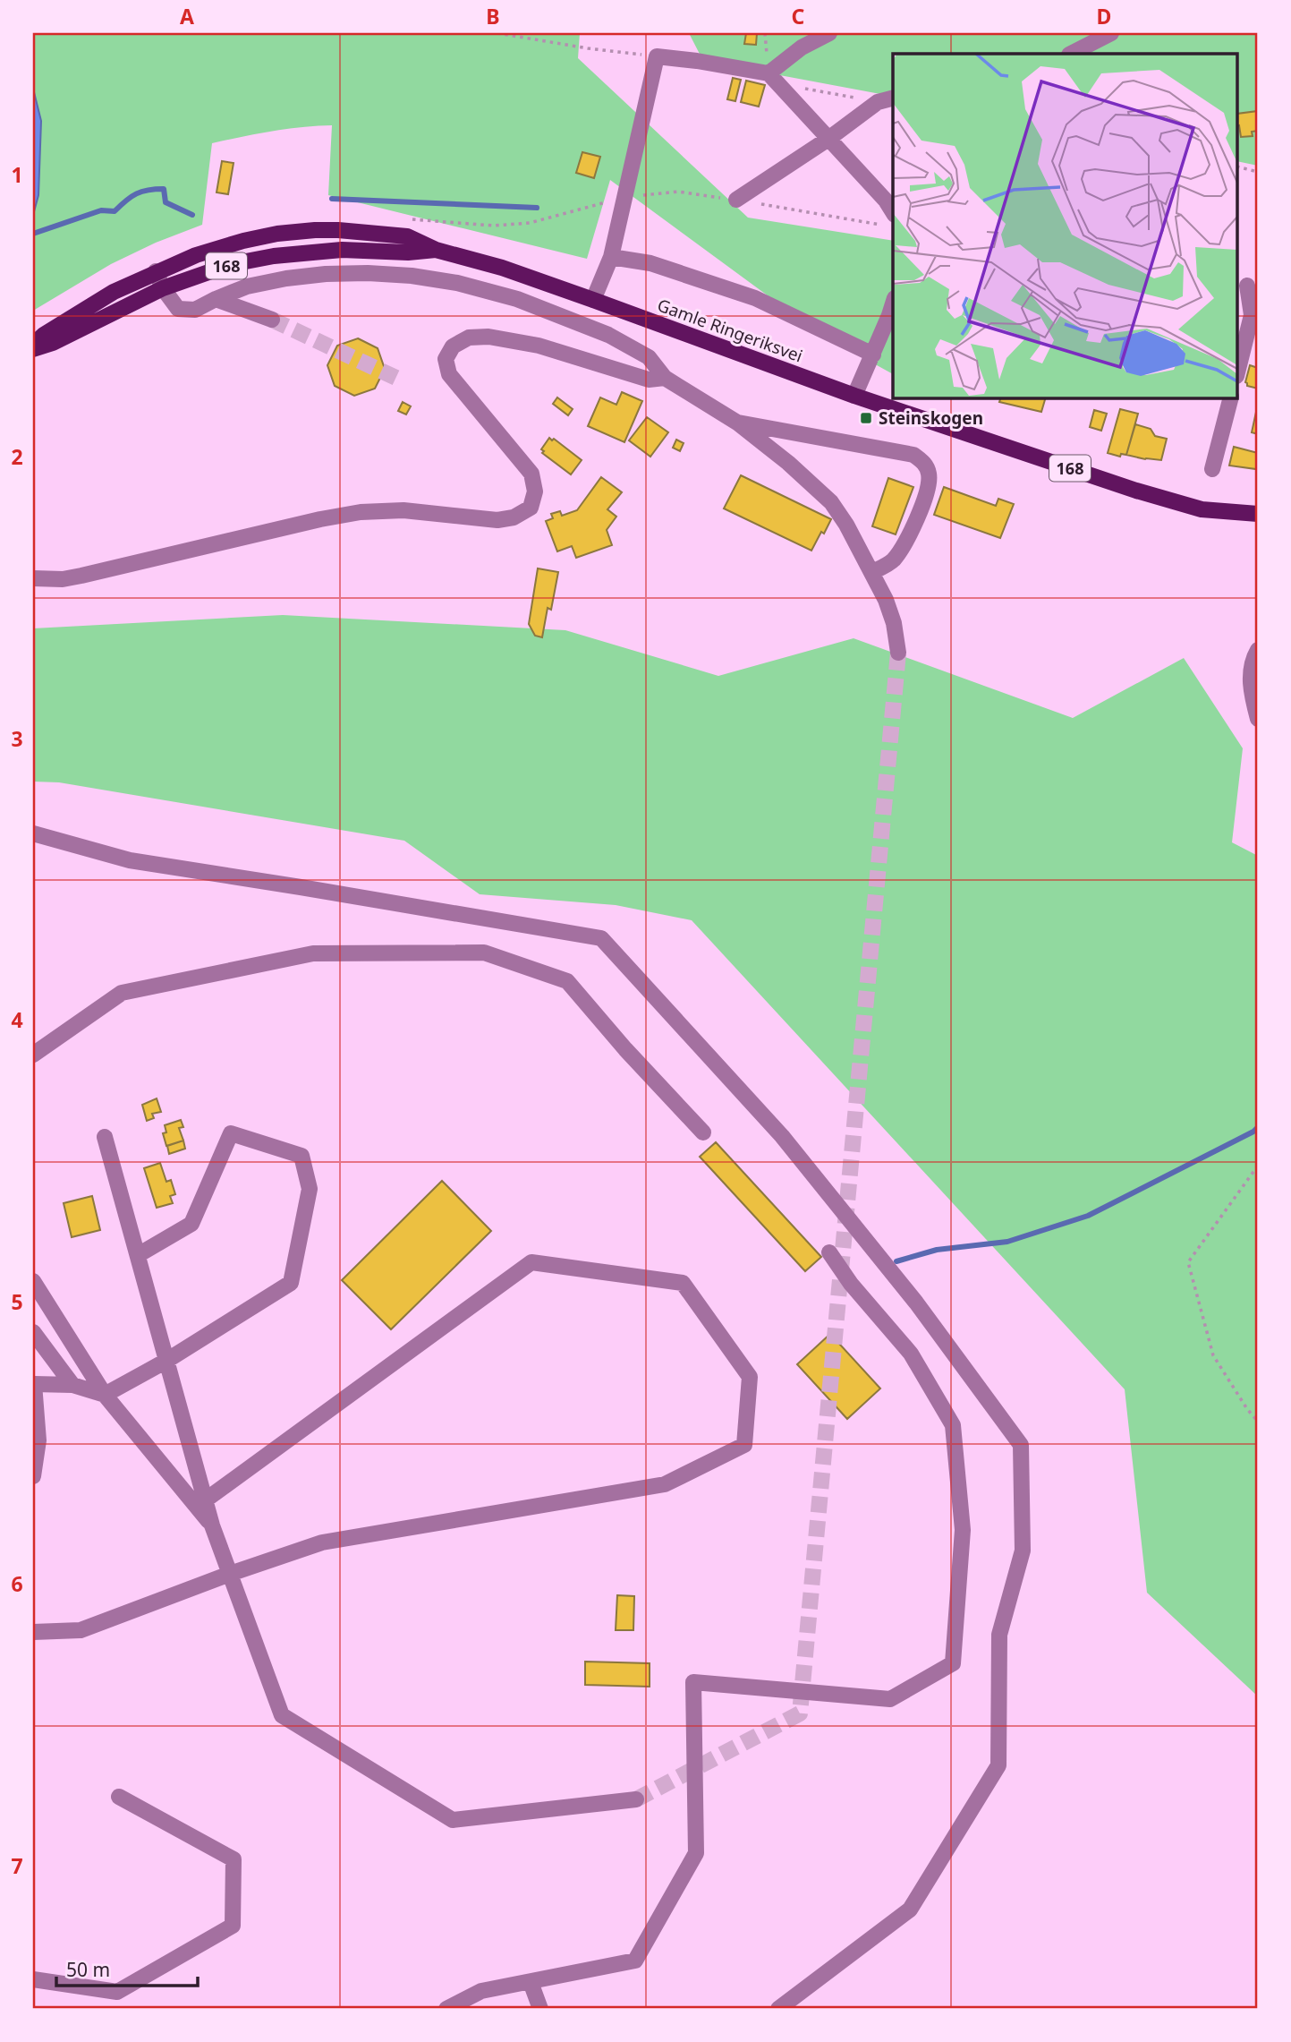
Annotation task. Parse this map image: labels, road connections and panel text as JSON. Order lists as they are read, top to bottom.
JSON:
{
  "streets": {
    "main road": ["168", "Gamle Ringeriksvei"]
  },
  "places": {
    "transit": ["Steinskogen"]
  },
  "scale_bar": "50 m",
  "grid": {
    "columns": [
      "A",
      "B",
      "C",
      "D"
    ],
    "rows": [
      "1",
      "2",
      "3",
      "4",
      "5",
      "6",
      "7"
    ]
  }
}
